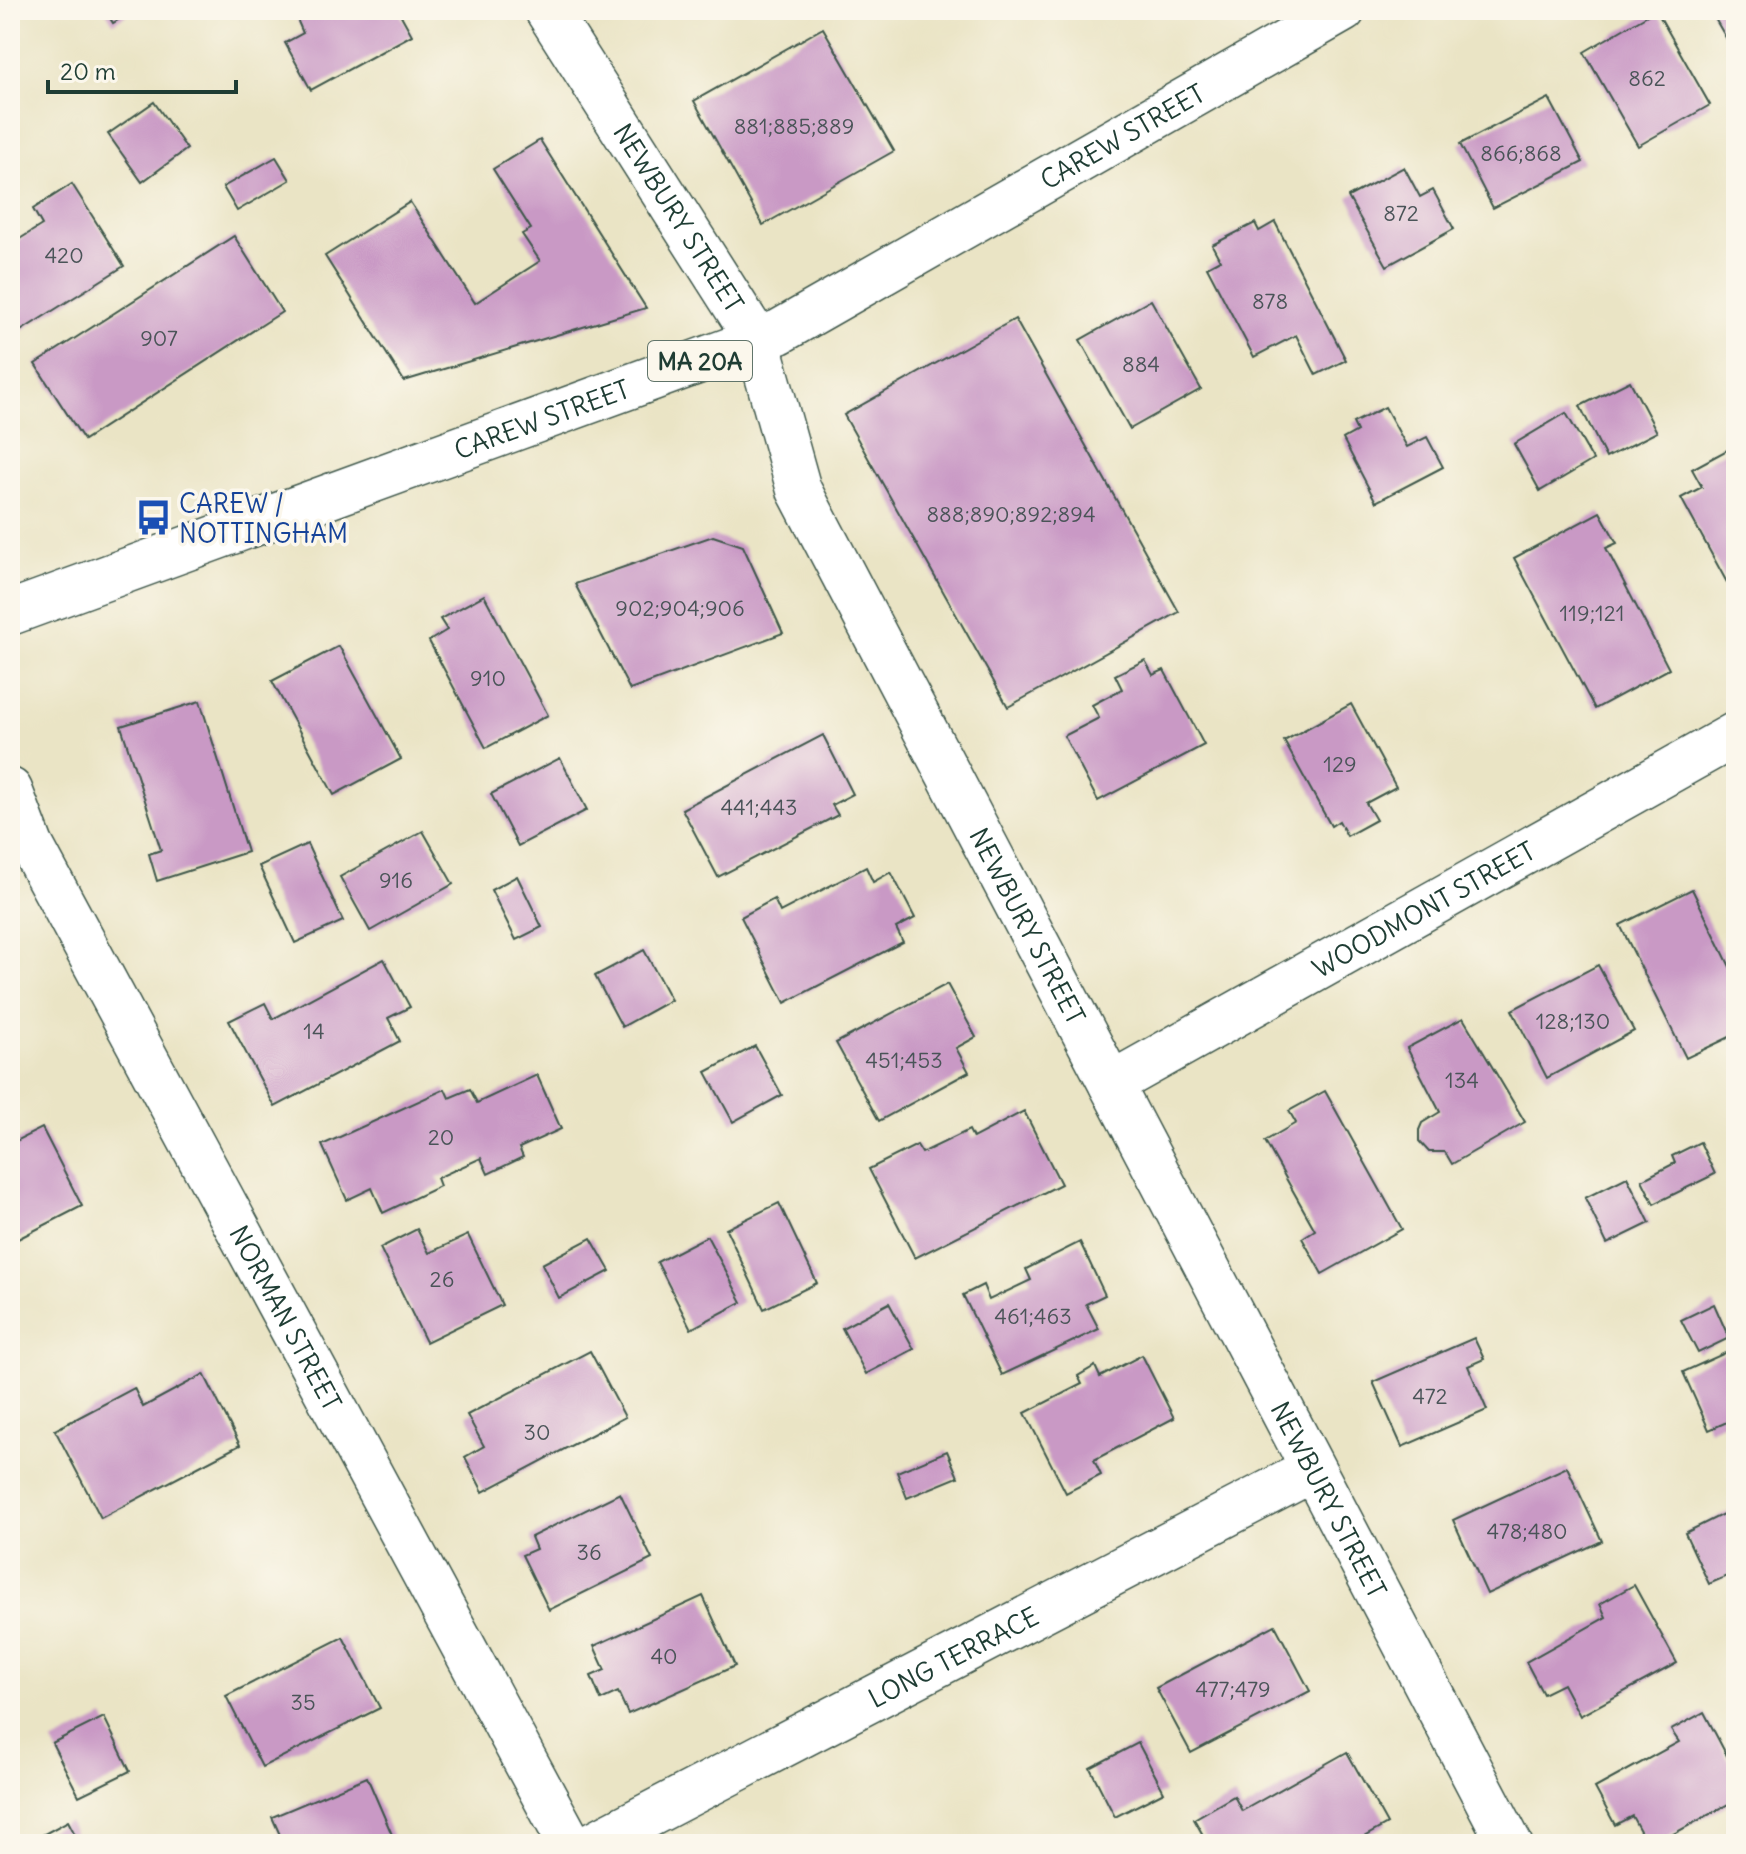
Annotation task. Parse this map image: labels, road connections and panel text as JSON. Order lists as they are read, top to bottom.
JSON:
{
  "streets": {
    "street": [
      "CAREW STREET",
      "NEWBURY STREET",
      "MA 20A",
      "WOODMONT STREET",
      "NORMAN STREET",
      "LONG TERRACE"
    ]
  },
  "crossings": [
    ["CAREW STREET", "NEWBURY STREET"],
    ["NEWBURY STREET", "WOODMONT STREET"],
    ["NEWBURY STREET", "LONG TERRACE"]
  ],
  "places": {
    "bus stop": ["CAREW / NOTTINGHAM"]
  },
  "house_numbers": [
    "862",
    "881;885;889",
    "866;868",
    "872",
    "420",
    "878",
    "907",
    "884",
    "888;890;892;894",
    "902;904;906",
    "119;121",
    "910",
    "129",
    "441;443",
    "916",
    "128;130",
    "14",
    "451;453",
    "134",
    "20",
    "26",
    "461;463",
    "472",
    "30",
    "478;480",
    "36",
    "40",
    "477;479",
    "35"
  ],
  "scale_bar": "20 m"
}
